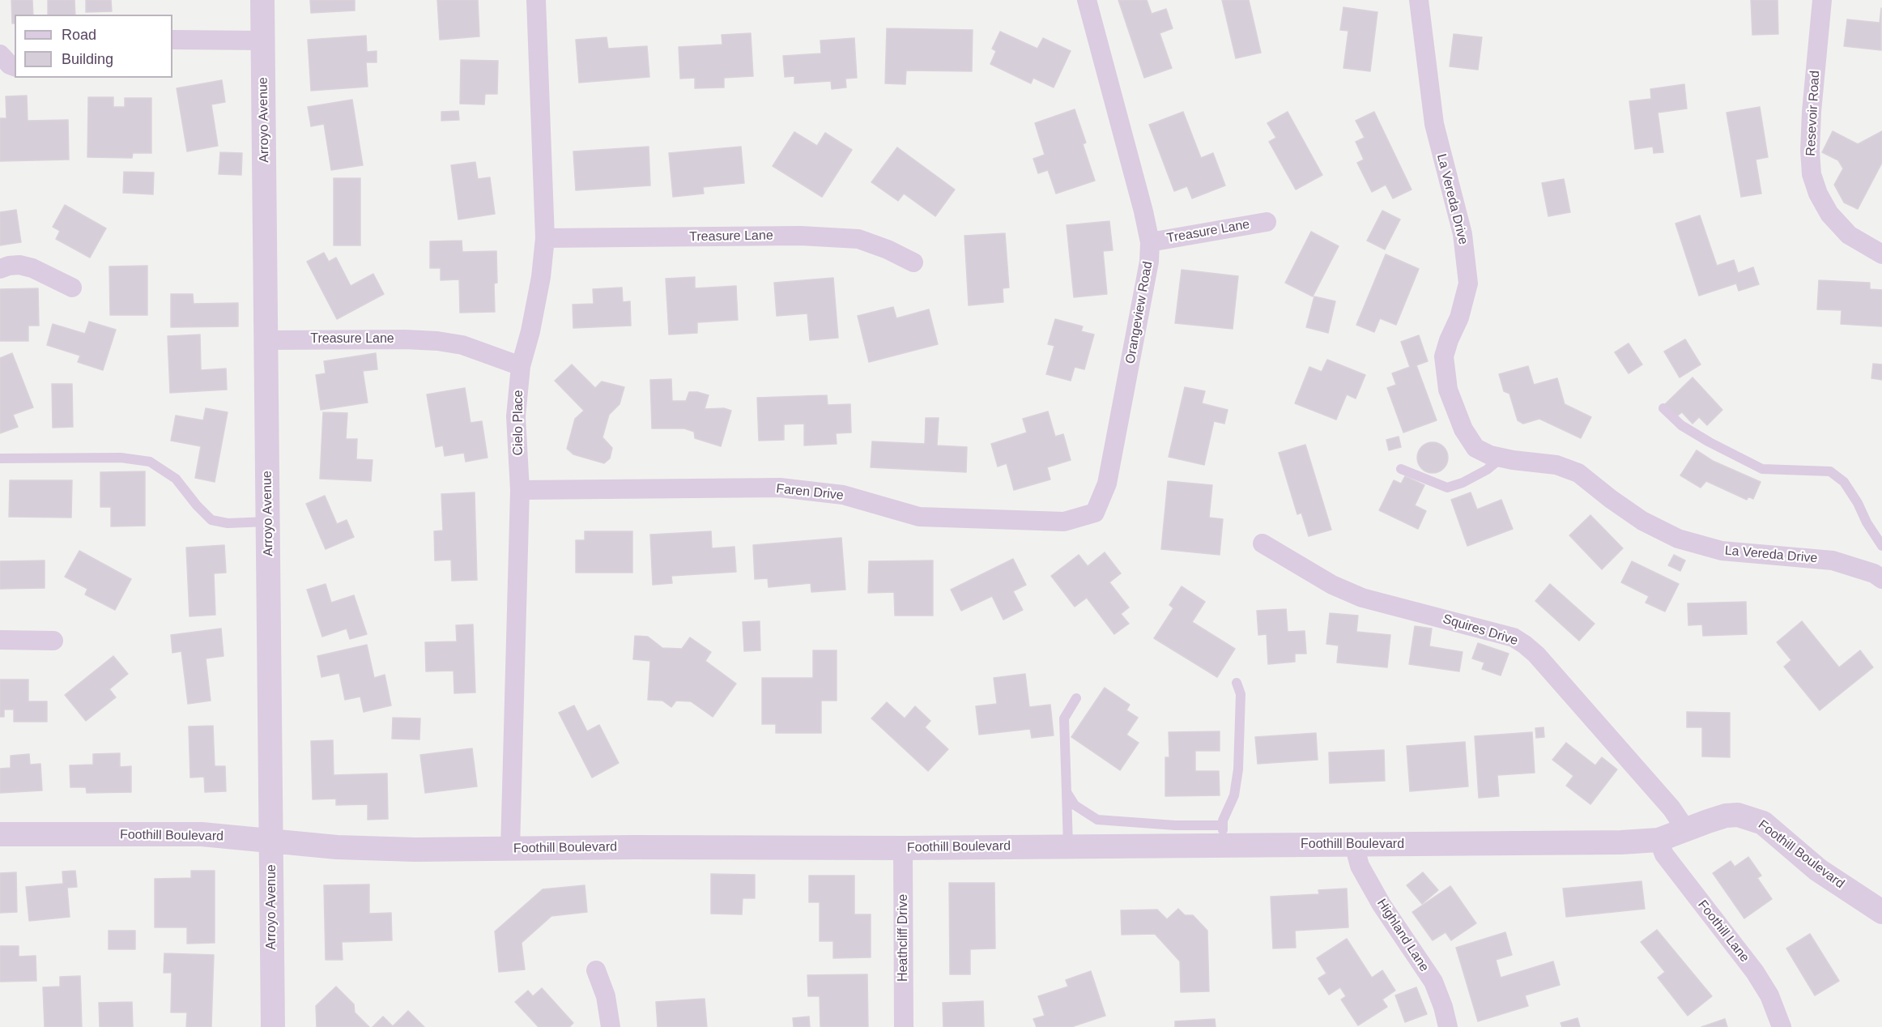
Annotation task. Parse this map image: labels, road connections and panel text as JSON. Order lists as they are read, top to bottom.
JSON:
{
  "streets": {
    "street": [
      "Resevoir Road",
      "Arroyo Avenue",
      "La Vereda Drive",
      "Treasure Lane",
      "Orangeview Road",
      "Cielo Place",
      "Faren Drive",
      "Squires Drive",
      "Foothill Boulevard",
      "Foothill Lane",
      "Highland Lane",
      "Heathcliff Drive"
    ]
  },
  "crossings": [
    ["Arroyo Avenue", "Treasure Lane"],
    ["Arroyo Avenue", "Foothill Boulevard"],
    ["Treasure Lane", "Orangeview Road"],
    ["Treasure Lane", "Cielo Place"],
    ["Orangeview Road", "Faren Drive"],
    ["Cielo Place", "Faren Drive"],
    ["Cielo Place", "Foothill Boulevard"],
    ["Squires Drive", "Foothill Boulevard"],
    ["Foothill Boulevard", "Foothill Lane"],
    ["Foothill Boulevard", "Highland Lane"],
    ["Foothill Boulevard", "Heathcliff Drive"]
  ],
  "legend": ["Road", "Building"]
}
